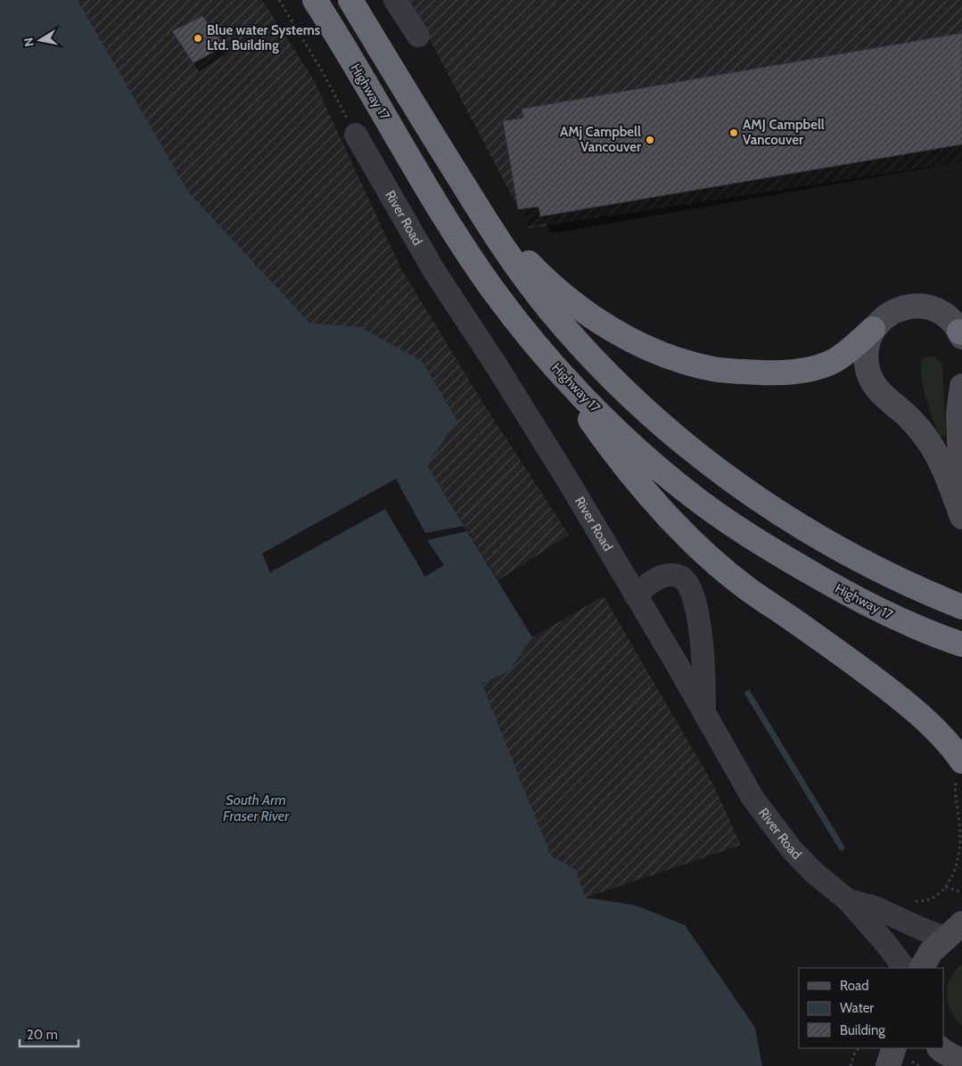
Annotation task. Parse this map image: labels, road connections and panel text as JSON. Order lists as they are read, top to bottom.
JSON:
{
  "streets": {
    "highway": ["Highway 17"],
    "street": ["River Road"]
  },
  "water": ["South Arm Fraser River"],
  "places": ["Blue water Systems Ltd. Building", "AMJ Campbell Vancouver", "AMj Campbell Vancouver"],
  "legend": ["Road", "Water", "Building"],
  "scale_bar": "20 m",
  "north": "left"
}
